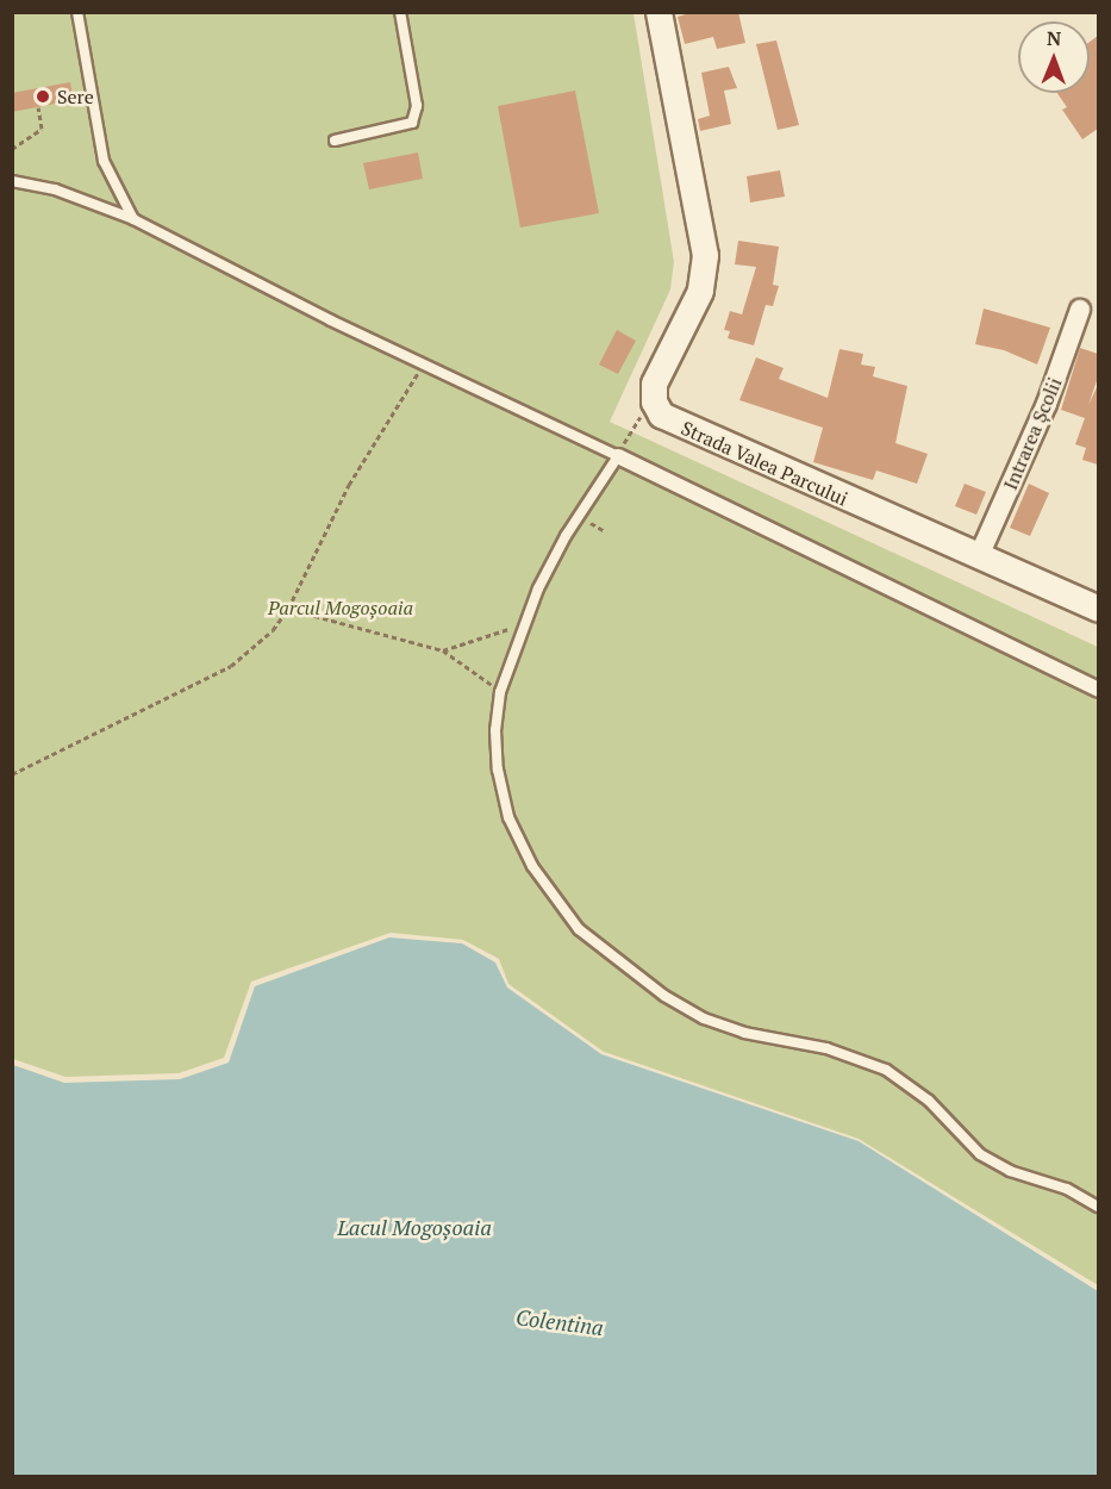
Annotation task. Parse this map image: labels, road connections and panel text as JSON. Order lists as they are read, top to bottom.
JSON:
{
  "streets": {
    "street": ["Intrarea Școlii", "Strada Valea Parcului"]
  },
  "crossings": [
    ["Intrarea Școlii", "Strada Valea Parcului"]
  ],
  "water": ["Lacul Mogoșoaia", "Colentina"],
  "parks": ["Parcul Mogoșoaia"],
  "places": ["Sere"],
  "north": "top"
}
